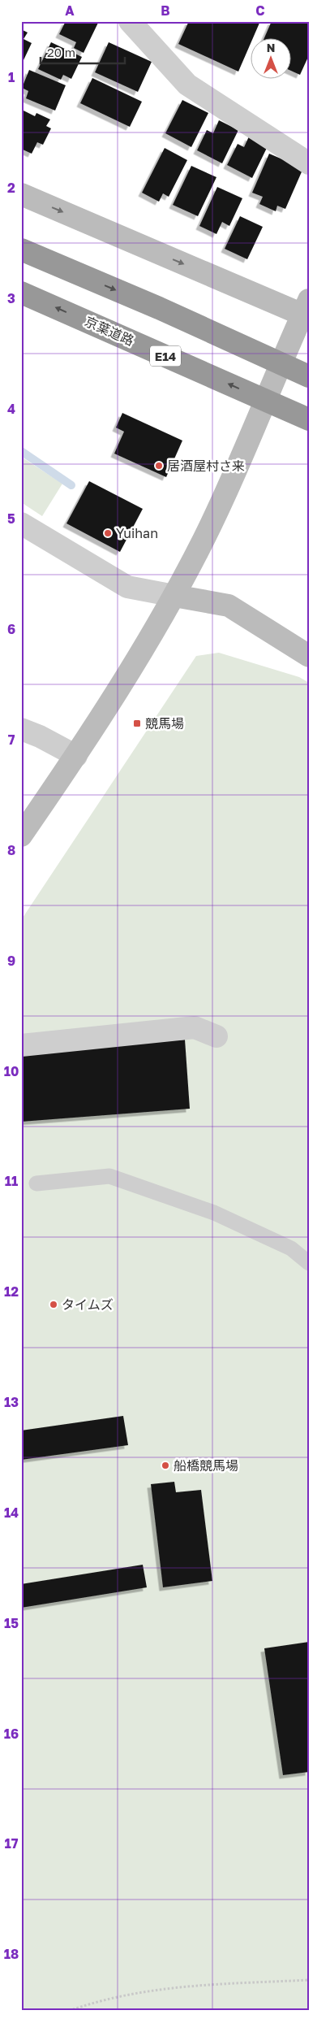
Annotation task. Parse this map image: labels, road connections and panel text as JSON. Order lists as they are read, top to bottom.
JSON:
{
  "streets": {
    "highway": ["京葉道路", "E14"]
  },
  "places": {
    "other": [
      "居酒屋村さ来",
      "Yuihan",
      "タイムズ",
      "船橋競馬場"
    ],
    "transit": ["競馬場"]
  },
  "scale_bar": "20 m",
  "north": "top",
  "grid": {
    "columns": ["A", "B", "C"],
    "rows": [
      "1",
      "2",
      "3",
      "4",
      "5",
      "6",
      "7",
      "8",
      "9",
      "10",
      "11",
      "12",
      "13",
      "14",
      "15",
      "16",
      "17",
      "18"
    ]
  }
}
